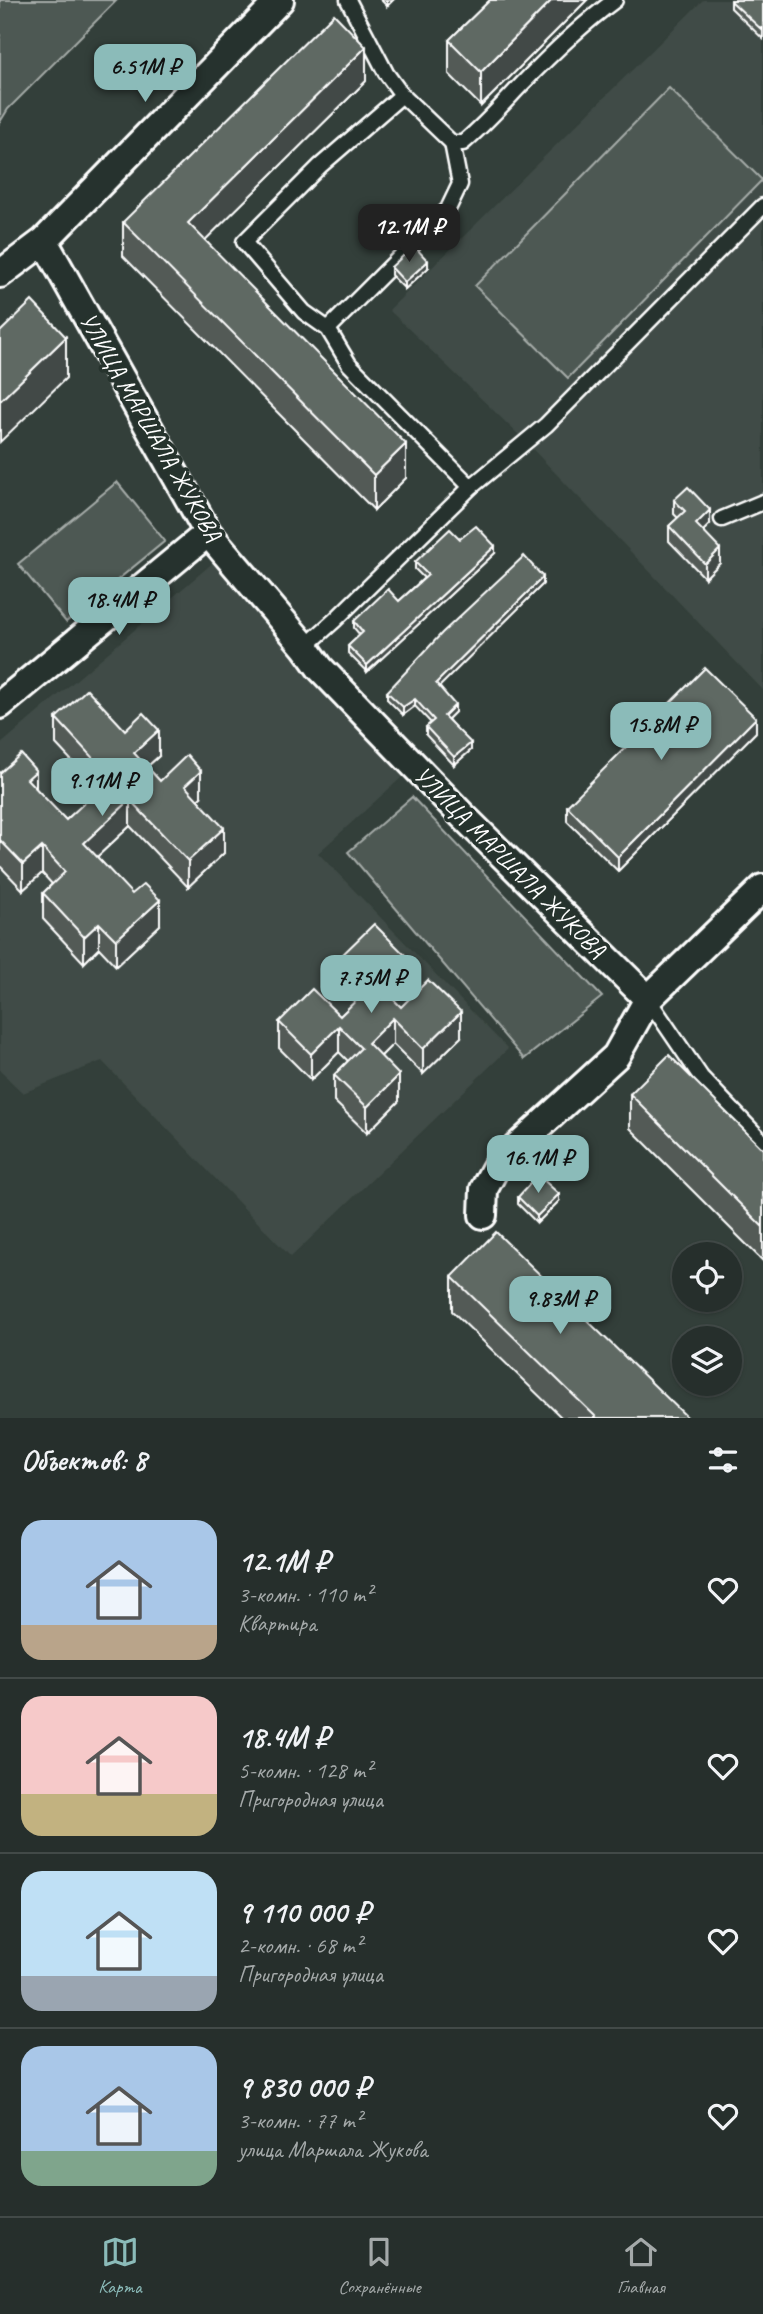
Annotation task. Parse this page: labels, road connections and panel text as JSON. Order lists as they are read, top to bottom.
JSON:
{
  "streets": {
    "street": ["УЛИЦА МАРШАЛА ЖУКОВА"]
  },
  "page": {
    "price": [
      "6.51M ₽",
      "12.1M ₽",
      "18.4M ₽",
      "15.8M ₽",
      "9.11M ₽",
      "7.75M ₽",
      "16.1M ₽",
      "9.83M ₽"
    ],
    "heading": "Объектов: 8",
    "list": [
      {
        "name": "12.1M ₽",
        "note": "3-комн. · 110 m² · Квартира"
      },
      {
        "name": "18.4M ₽",
        "note": "5-комн. · 128 m² · Пригородная улица"
      },
      {
        "name": "9 110 000 ₽",
        "note": "2-комн. · 68 m² · Пригородная улица"
      },
      {
        "name": "9 830 000 ₽",
        "note": "3-комн. · 77 m² · улица Маршала Жукова"
      }
    ],
    "tabs": ["Карта", "Сохранённые", "Главная"]
  }
}
